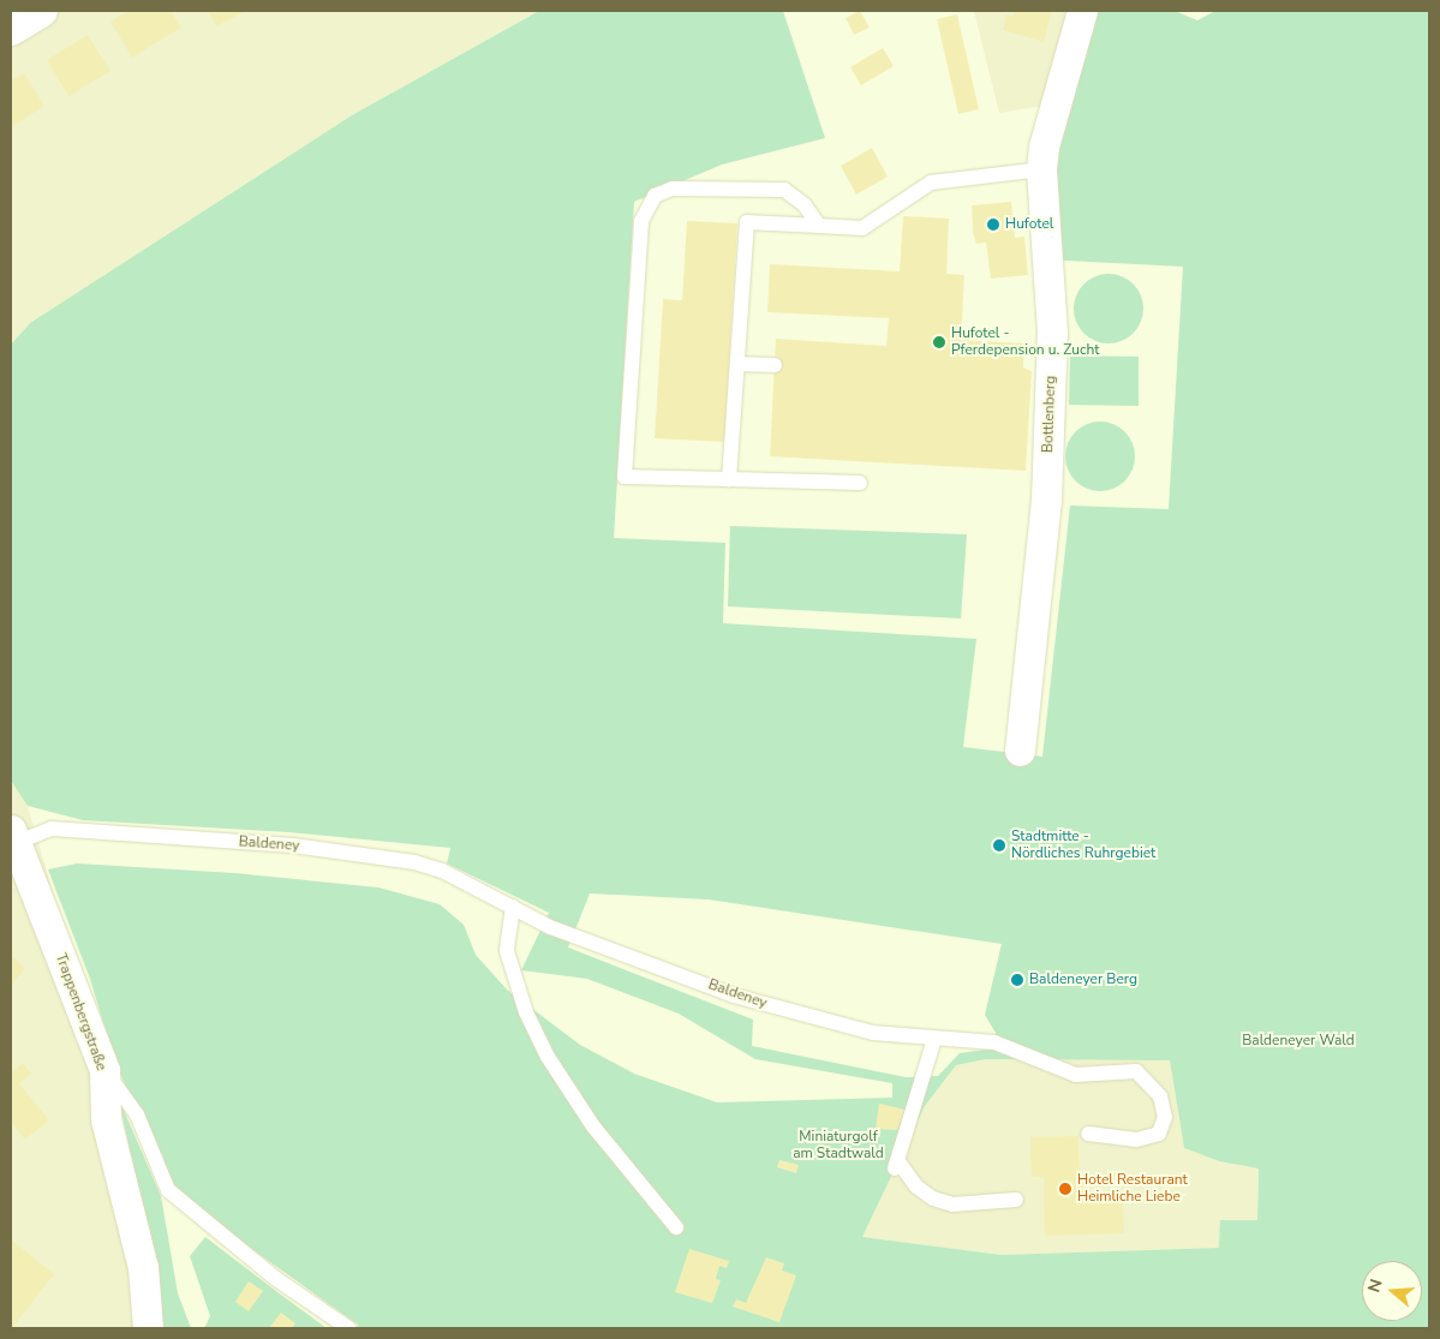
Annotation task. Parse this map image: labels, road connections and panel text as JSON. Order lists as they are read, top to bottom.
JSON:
{
  "streets": {
    "street": ["Bottlenberg", "Trappenbergstraße"],
    "lane": ["Baldeney"]
  },
  "crossings": [
    ["Baldeney", "Trappenbergstraße"]
  ],
  "parks": ["Baldeneyer Wald", "Miniaturgolf am Stadtwald"],
  "places": [
    "Hufotel",
    "Hufotel - Pferdepension u. Zucht",
    "Stadtmitte - Nördliches Ruhrgebiet",
    "Baldeneyer Berg",
    "Hotel Restaurant Heimliche Liebe"
  ],
  "north": "left"
}
